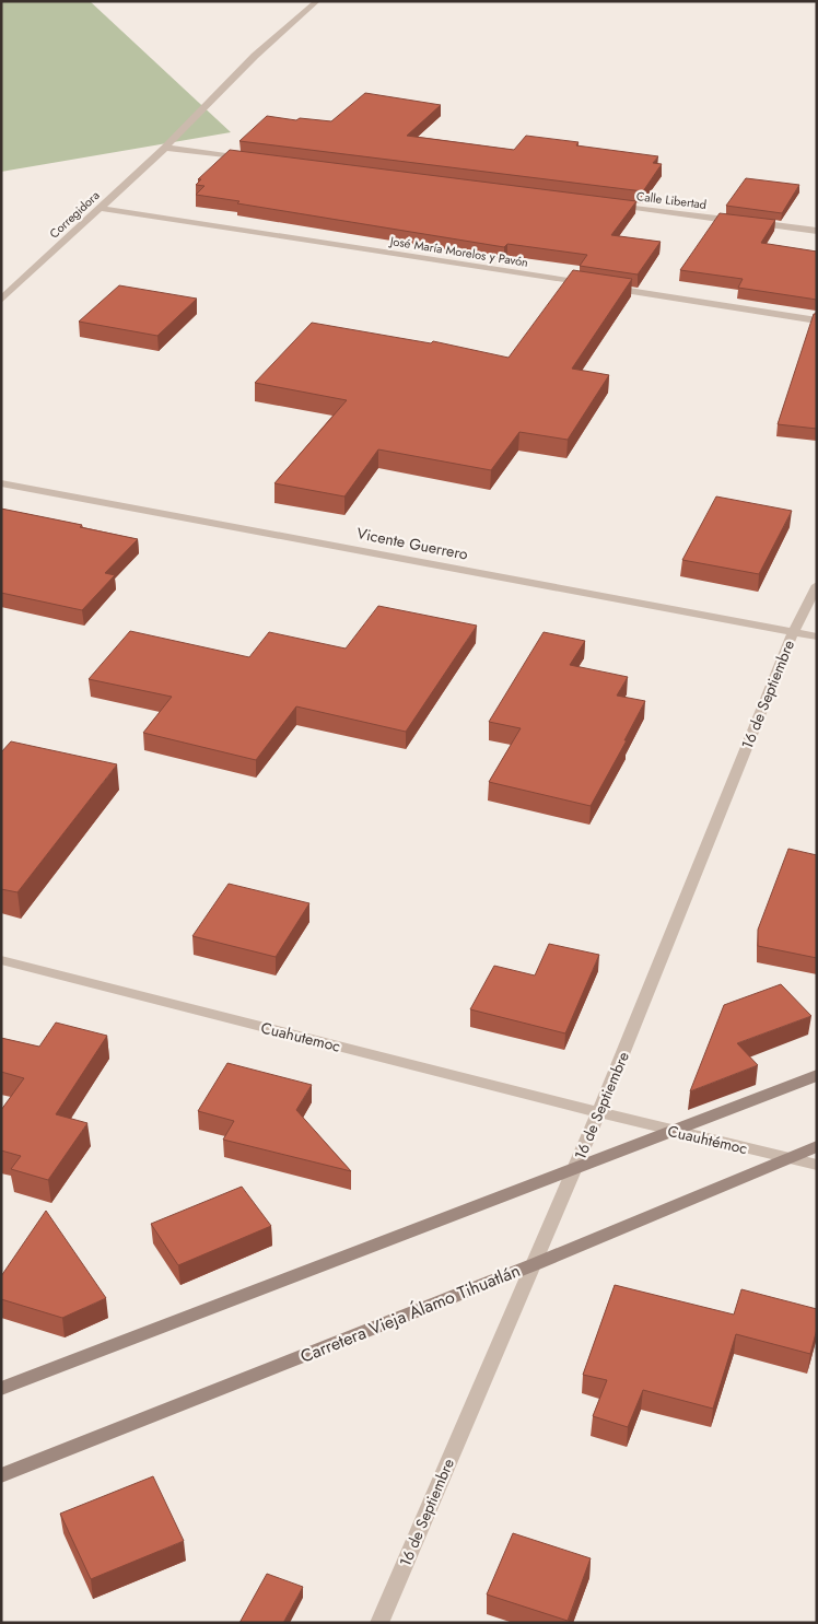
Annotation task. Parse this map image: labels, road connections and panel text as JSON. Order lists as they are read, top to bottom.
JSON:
{
  "streets": {
    "main road": ["Carretera Vieja Álamo Tihuatlán"],
    "street": [
      "Calle Libertad",
      "Corregidora",
      "José María Morelos y Pavón",
      "Vicente Guerrero",
      "16 de Septiembre",
      "Cuahutemoc",
      "Cuauhtémoc"
    ]
  },
  "crossings": [
    ["Corregidora", "José María Morelos y Pavón"],
    ["Vicente Guerrero", "16 de Septiembre"],
    ["16 de Septiembre", "Cuahutemoc"],
    ["16 de Septiembre", "Cuauhtémoc"],
    ["16 de Septiembre", "Carretera Vieja Álamo Tihuatlán"],
    ["Cuahutemoc", "Cuauhtémoc"],
    ["Cuauhtémoc", "Carretera Vieja Álamo Tihuatlán"]
  ]
}
